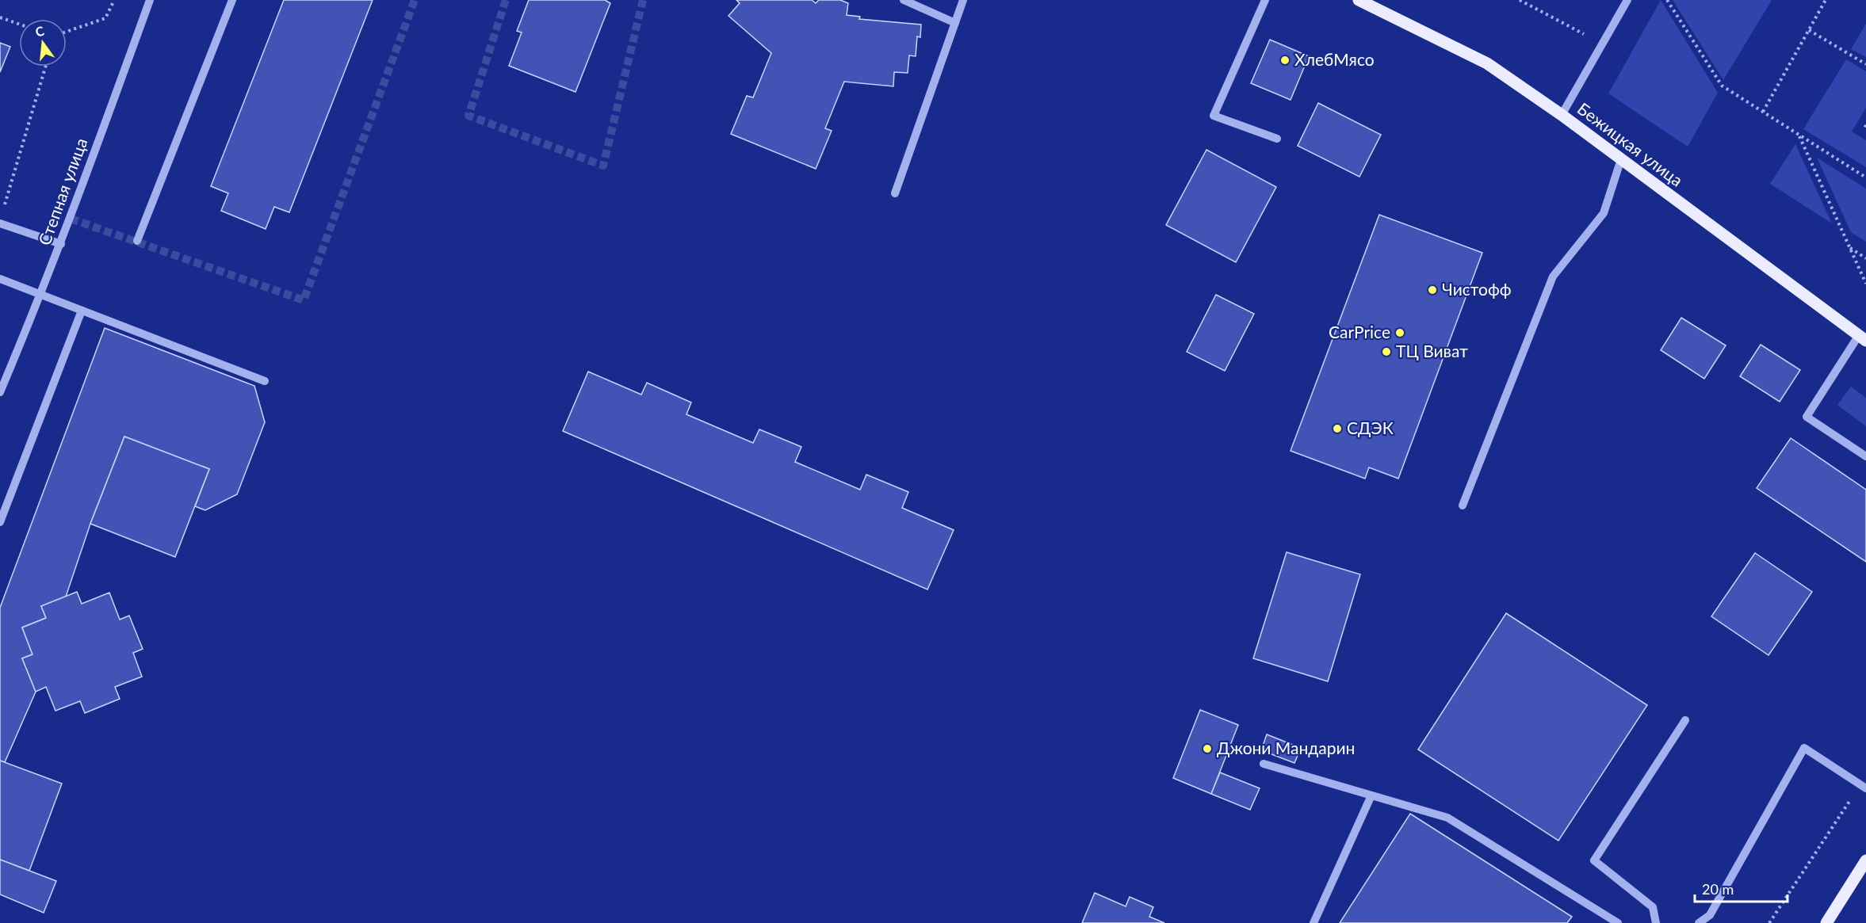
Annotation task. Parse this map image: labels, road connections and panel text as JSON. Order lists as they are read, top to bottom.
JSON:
{
  "streets": {
    "main road": ["Бежицкая улица"],
    "street": ["Степная улица"]
  },
  "places": [
    "ХлебМясо",
    "Чистофф",
    "CarPrice",
    "ТЦ Виват",
    "СДЭК",
    "Джони Мандарин"
  ],
  "scale_bar": "20 m",
  "north": "top"
}
